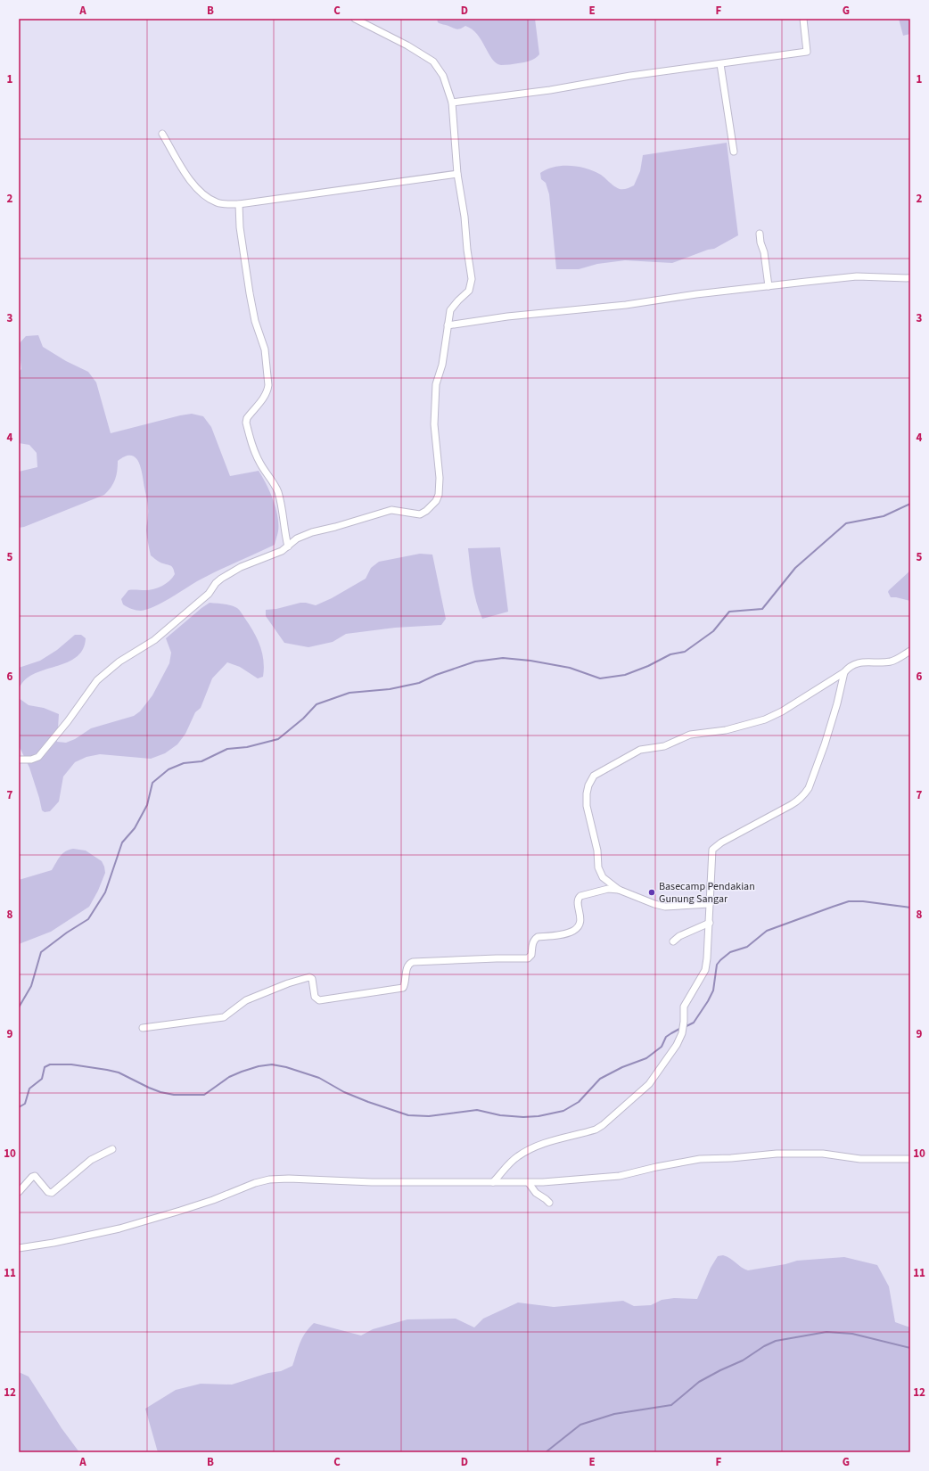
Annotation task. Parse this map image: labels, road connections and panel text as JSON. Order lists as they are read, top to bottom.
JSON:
{
  "places": ["Basecamp Pendakian Gunung Sangar"],
  "grid": {
    "columns": [
      "A",
      "B",
      "C",
      "D",
      "E",
      "F",
      "G"
    ],
    "rows": [
      "1",
      "2",
      "3",
      "4",
      "5",
      "6",
      "7",
      "8",
      "9",
      "10",
      "11",
      "12"
    ]
  }
}
